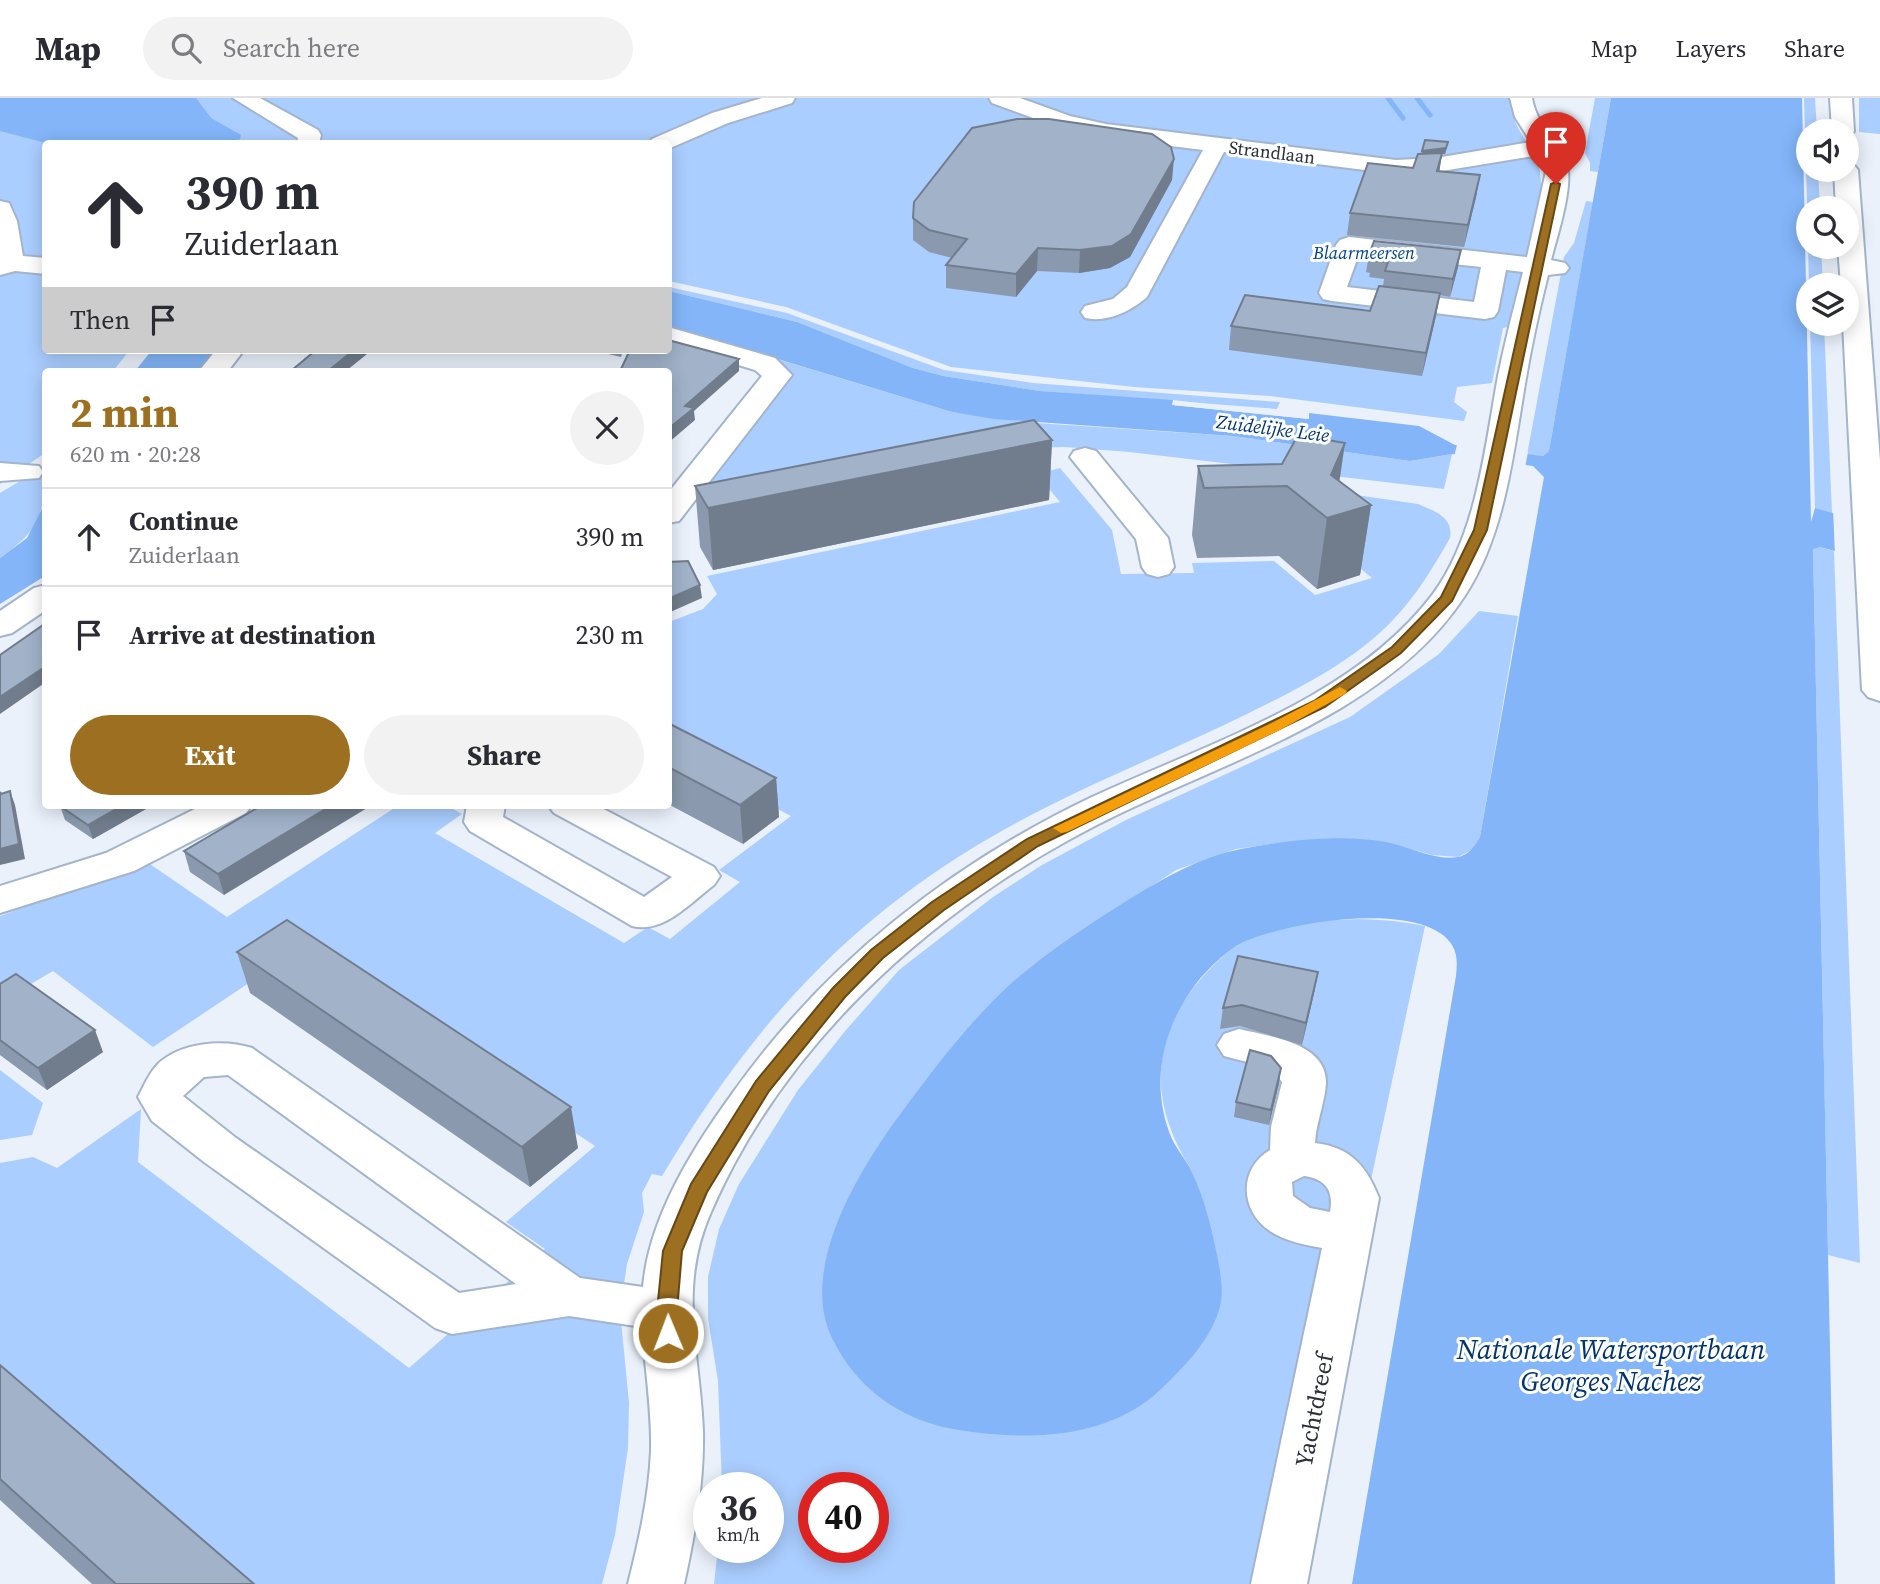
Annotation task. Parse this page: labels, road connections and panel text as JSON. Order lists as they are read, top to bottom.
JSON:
{
  "streets": {
    "street": ["Strandlaan", "Yachtdreef"]
  },
  "water": ["Zuidelijke Leie", "Nationale Watersportbaan Georges Nachez"],
  "parks": ["Blaarmeersen"],
  "page": {
    "header": "Map",
    "search": "Search here",
    "nav": ["Map", "Layers", "Share"],
    "turn": ["390 m", "Zuiderlaan"],
    "then": "Then",
    "heading": ["2 min", "620 m · 20:28"],
    "list": [
      {
        "name": "Continue",
        "note": "Zuiderlaan",
        "value": "390 m"
      },
      {
        "name": "Arrive at destination",
        "value": "230 m"
      }
    ],
    "buttons": ["Exit", "Share"],
    "speed": "36 km/h",
    "limit": "40"
  }
}
